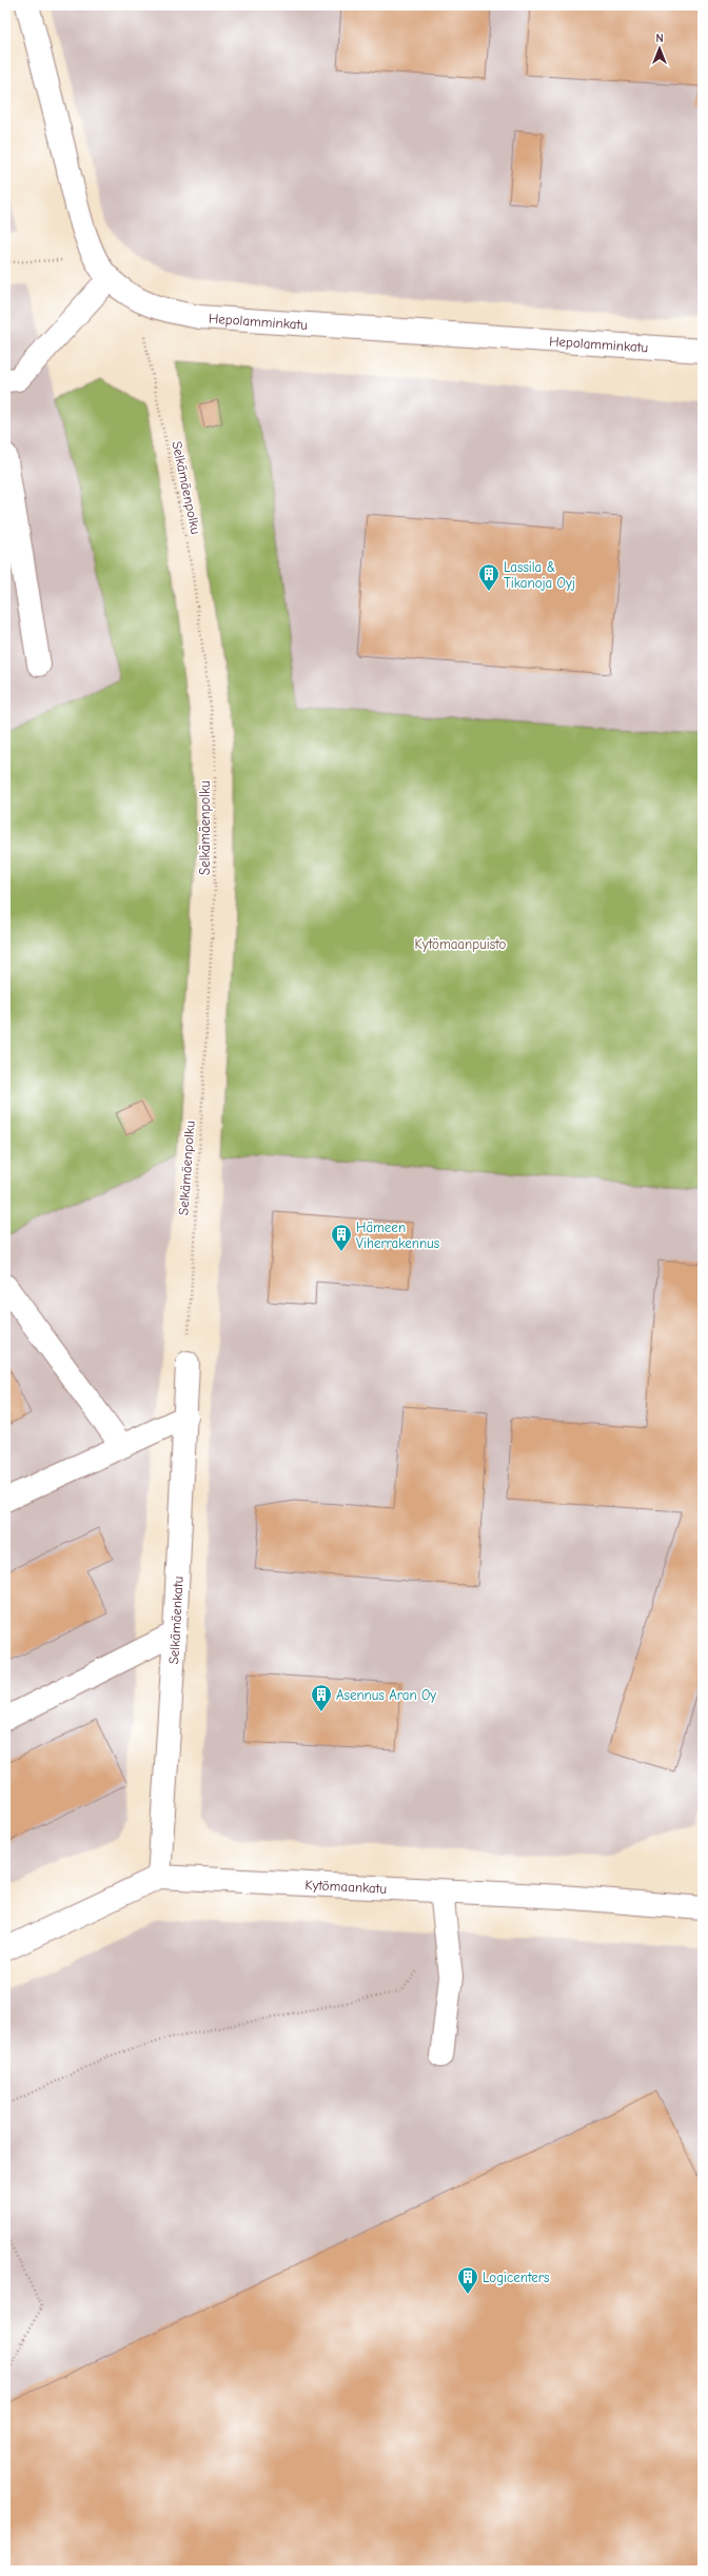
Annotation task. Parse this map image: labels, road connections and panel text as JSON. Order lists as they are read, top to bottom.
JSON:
{
  "streets": {
    "street": ["Hepolamminkatu", "Selkämäenkatu", "Kytömaankatu"],
    "path": ["Selkämäenpolku"]
  },
  "crossings": [
    ["Hepolamminkatu", "Selkämäenpolku"],
    ["Selkämäenpolku", "Selkämäenkatu"],
    ["Selkämäenkatu", "Kytömaankatu"]
  ],
  "parks": ["Kytömaanpuisto"],
  "places": {
    "building": [
      "Lassila & Tikanoja Oyj",
      "Hämeen Viherrakennus",
      "Asennus Aran Oy",
      "Logicenters"
    ]
  },
  "north": "top"
}
